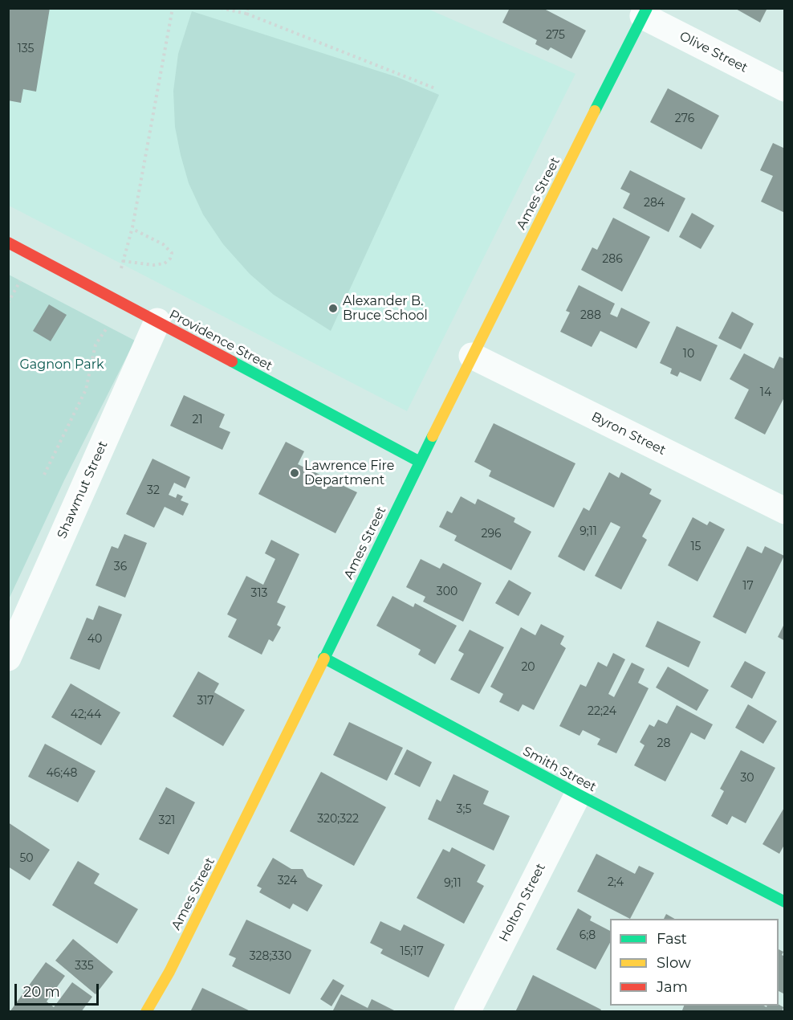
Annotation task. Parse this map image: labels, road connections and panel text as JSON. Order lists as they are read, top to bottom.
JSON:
{
  "streets": {
    "street": [
      "Olive Street",
      "Ames Street",
      "Providence Street",
      "Byron Street",
      "Shawmut Street",
      "Smith Street",
      "Holton Street"
    ]
  },
  "crossings": [
    ["Olive Street", "Ames Street"],
    ["Ames Street", "Providence Street"],
    ["Ames Street", "Byron Street"],
    ["Ames Street", "Smith Street"],
    ["Providence Street", "Shawmut Street"],
    ["Smith Street", "Holton Street"]
  ],
  "parks": ["Gagnon Park"],
  "places": ["Alexander B. Bruce School", "Lawrence Fire Department"],
  "house_numbers": [
    "275",
    "135",
    "276",
    "284",
    "286",
    "288",
    "10",
    "14",
    "21",
    "32",
    "9;11",
    "296",
    "15",
    "36",
    "17",
    "300",
    "313",
    "40",
    "20",
    "317",
    "22;24",
    "42;44",
    "28",
    "46;48",
    "30",
    "3;5",
    "320;322",
    "321",
    "50",
    "324",
    "2;4",
    "9;11",
    "6;8",
    "15;17",
    "328;330",
    "335"
  ],
  "legend": ["Fast", "Slow", "Jam"],
  "scale_bar": "20 m"
}
